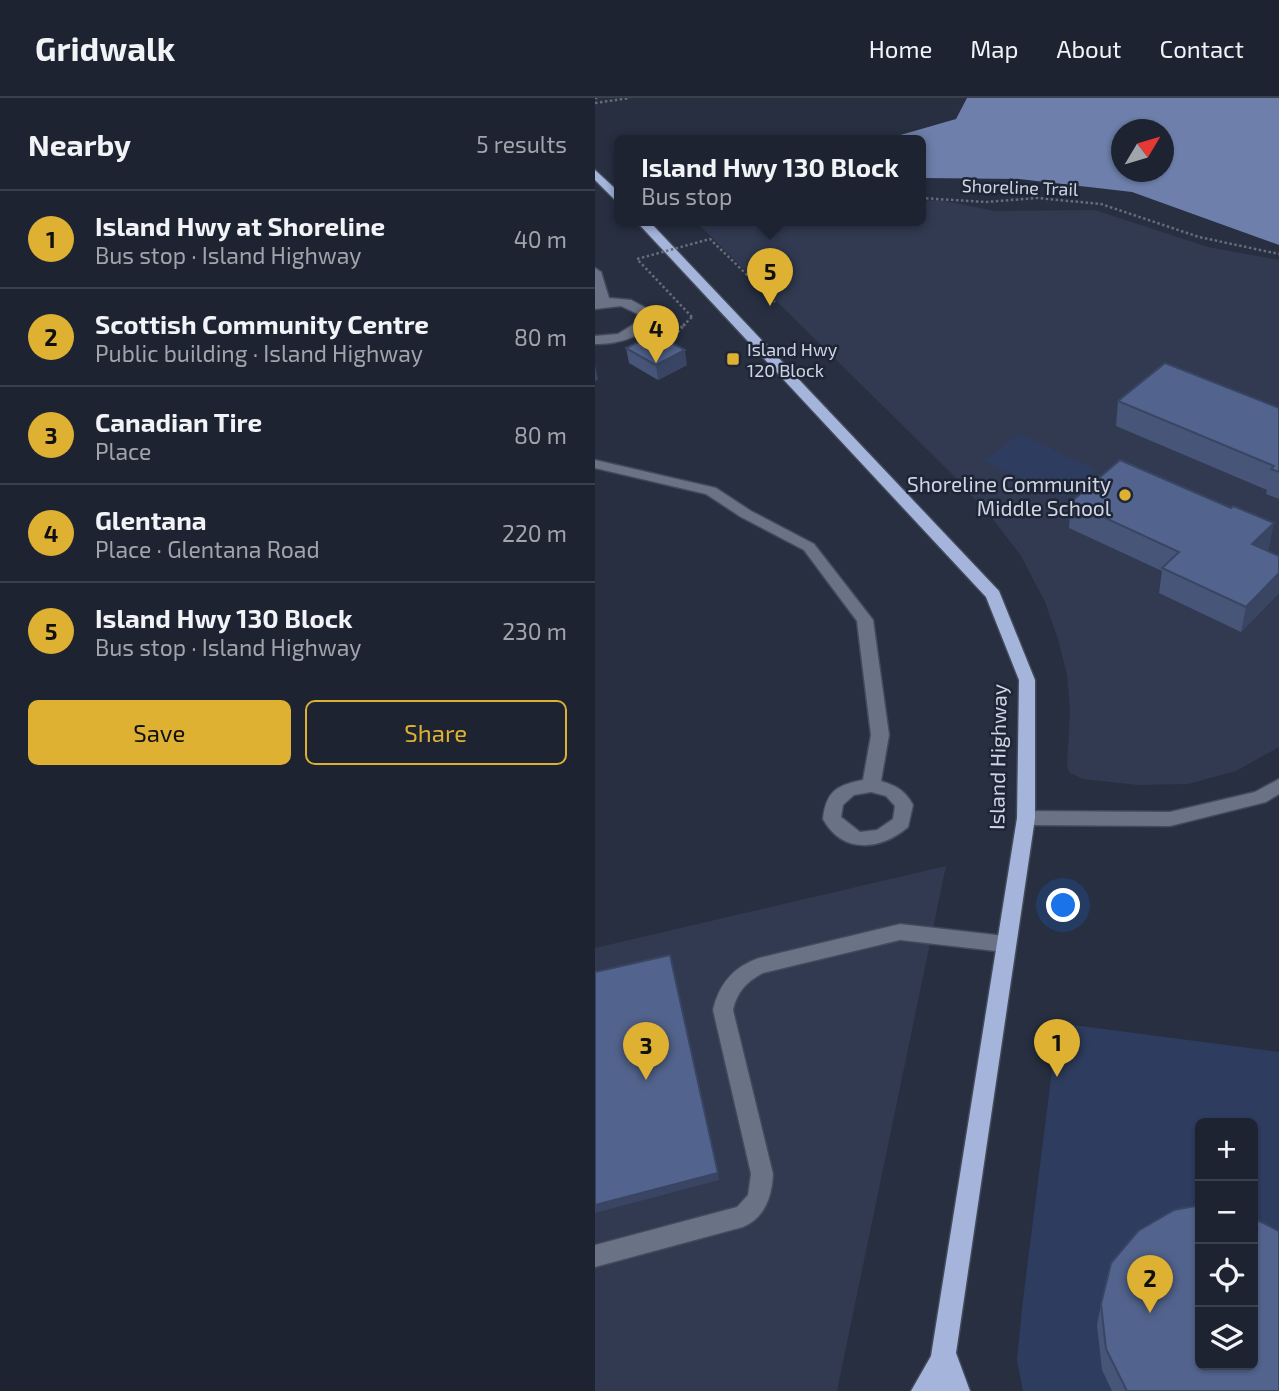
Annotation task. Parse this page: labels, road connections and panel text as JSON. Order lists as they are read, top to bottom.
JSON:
{
  "streets": {
    "main road": ["Island Highway"],
    "path": ["Shoreline Trail"]
  },
  "places": {
    "transit": ["Island Hwy 120 Block"],
    "other": ["Shoreline Community Middle School"]
  },
  "north": "top right",
  "page": {
    "header": "Gridwalk",
    "nav": [
      "Home",
      "Map",
      "About",
      "Contact"
    ],
    "heading": ["Nearby", "5 results"],
    "popup": ["Island Hwy 130 Block", "Bus stop"],
    "list": [
      {
        "mark": "1",
        "name": "Island Hwy at Shoreline",
        "note": "Bus stop · Island Highway",
        "value": "40 m"
      },
      {
        "mark": "2",
        "name": "Scottish Community Centre",
        "note": "Public building · Island Highway",
        "value": "80 m"
      },
      {
        "mark": "3",
        "name": "Canadian Tire",
        "note": "Place",
        "value": "80 m"
      },
      {
        "mark": "4",
        "name": "Glentana",
        "note": "Place · Glentana Road",
        "value": "220 m"
      },
      {
        "mark": "5",
        "name": "Island Hwy 130 Block",
        "note": "Bus stop · Island Highway",
        "value": "230 m"
      }
    ],
    "pins": [
      "5",
      "4",
      "1",
      "3",
      "2"
    ],
    "buttons": ["Save", "Share"],
    "map_buttons": ["+", "−"]
  }
}
